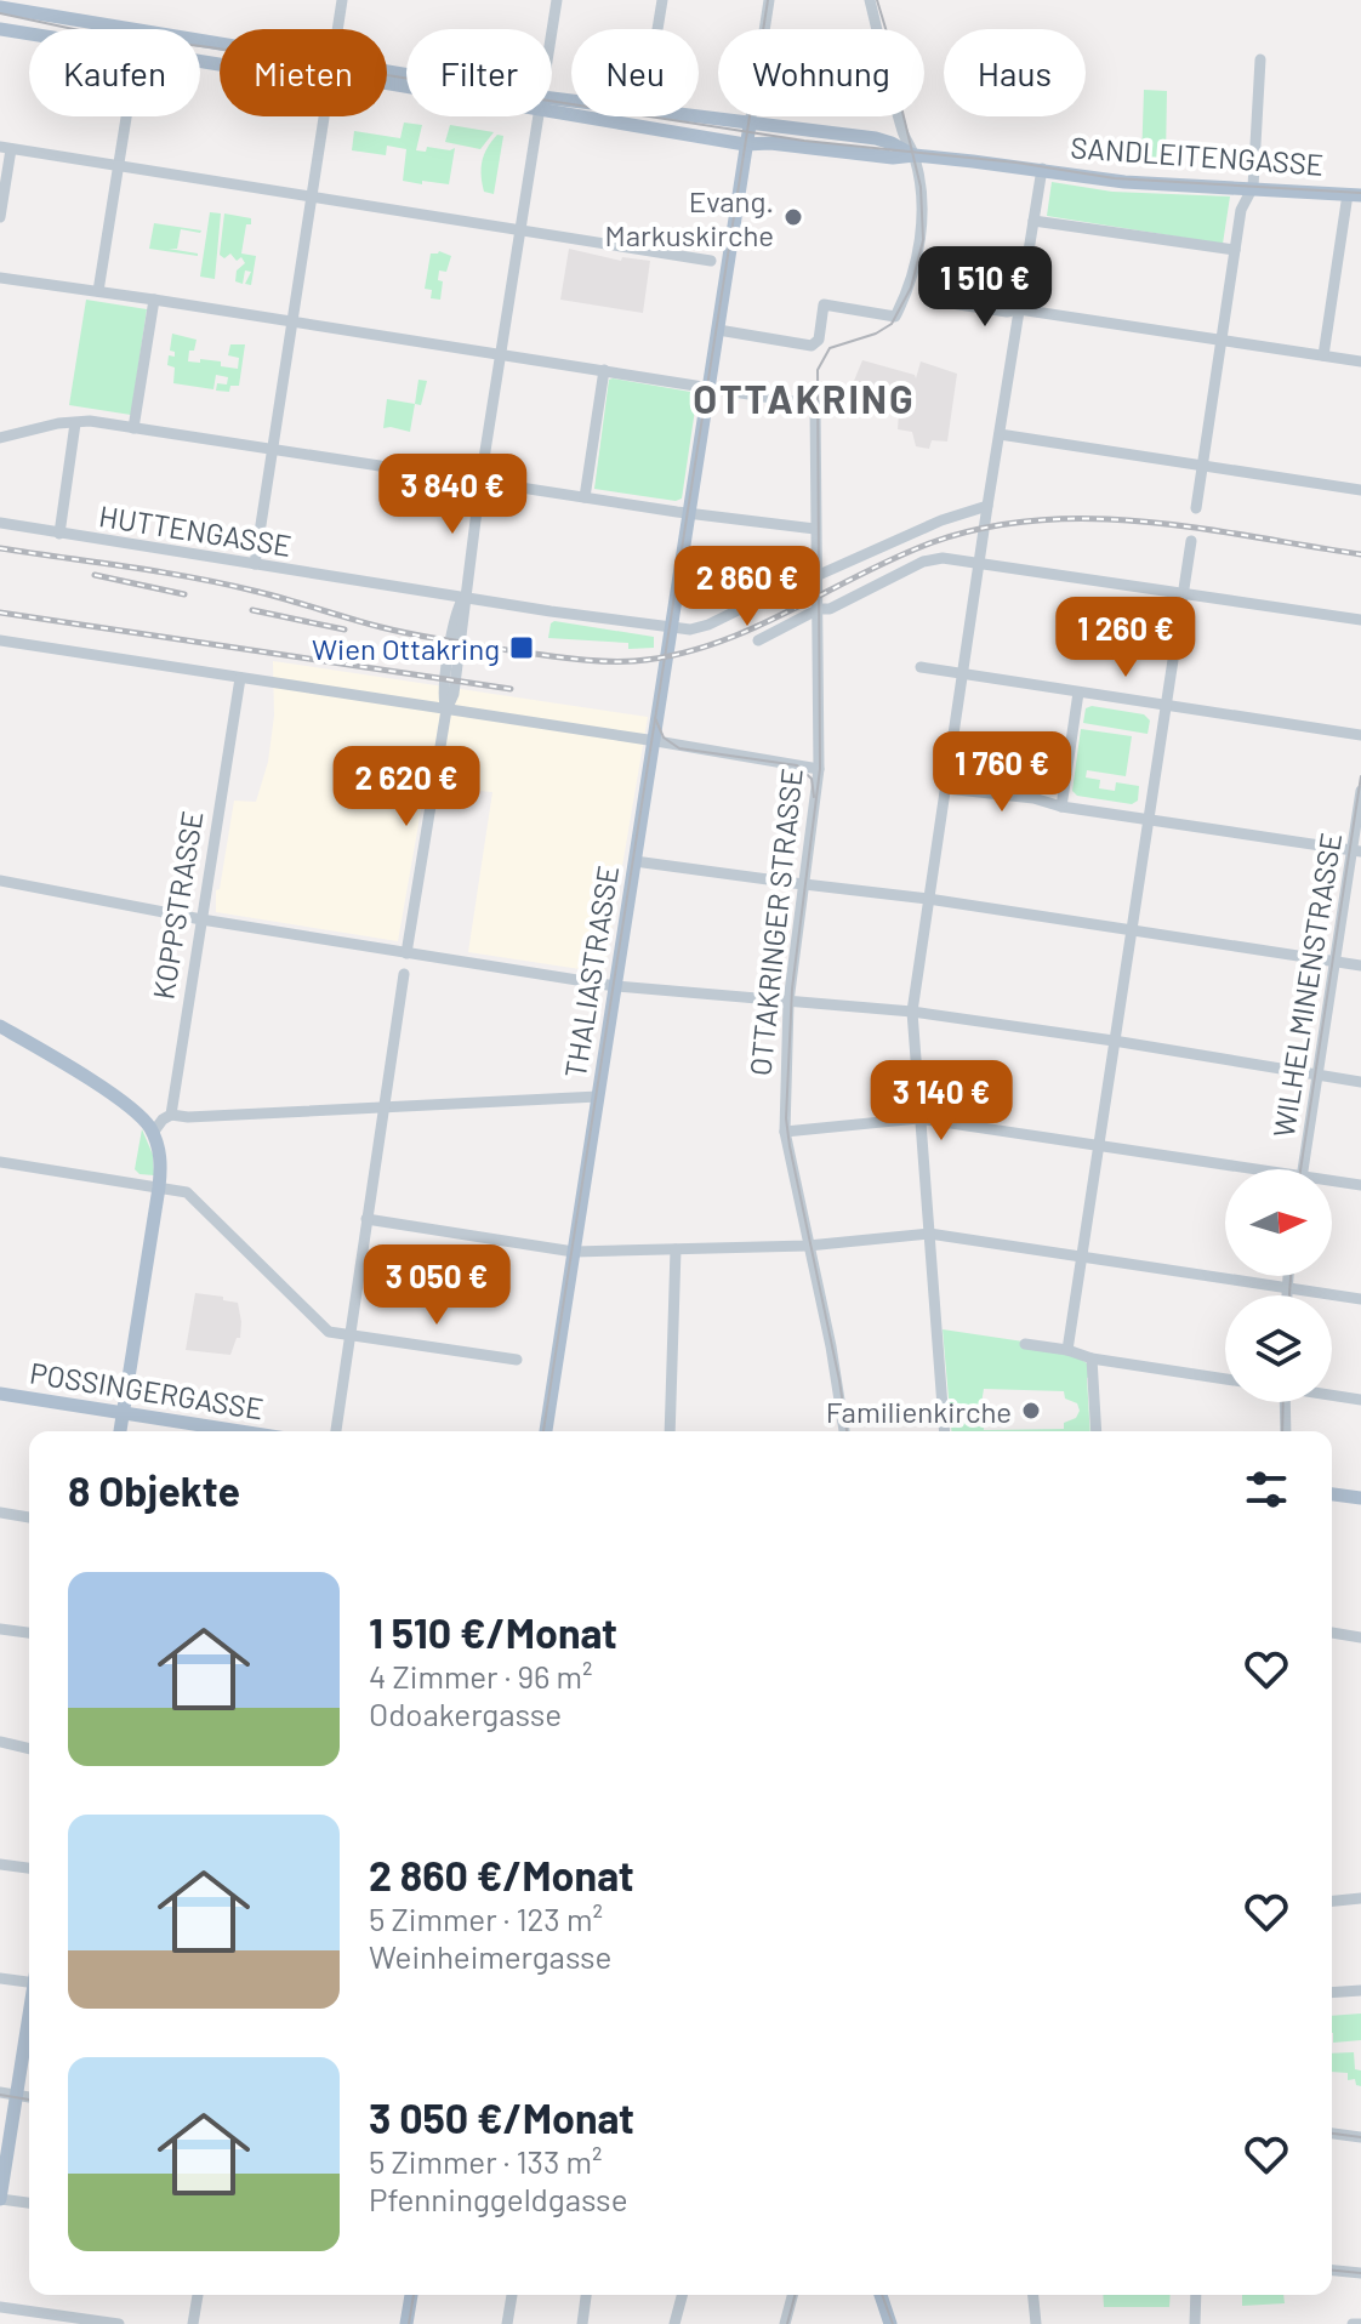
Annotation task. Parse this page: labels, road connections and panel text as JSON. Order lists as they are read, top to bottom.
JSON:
{
  "streets": {
    "main road": ["SANDLEITENGASSE", "THALIASTRASSE", "POSSINGERGASSE"],
    "street": [
      "HUTTENGASSE",
      "KOPPSTRASSE",
      "OTTAKRINGER STRASSE",
      "WILHELMINENSTRASSE"
    ]
  },
  "crossings": [
    ["HUTTENGASSE", "THALIASTRASSE"],
    ["OTTAKRINGER STRASSE", "THALIASTRASSE"]
  ],
  "districts": ["OTTAKRING"],
  "places": {
    "other": ["Evang. Markuskirche", "Familienkirche"],
    "transit": ["Wien Ottakring"]
  },
  "north": "right",
  "page": {
    "chip": [
      "Kaufen",
      "Mieten",
      "Filter",
      "Neu",
      "Wohnung",
      "Haus"
    ],
    "price": [
      "1 510 €",
      "3 840 €",
      "2 860 €",
      "1 260 €",
      "1 760 €",
      "2 620 €",
      "3 140 €",
      "3 050 €"
    ],
    "heading": "8 Objekte",
    "list": [
      {
        "name": "1 510 €/Monat",
        "note": "4 Zimmer · 96 m² · Odoakergasse"
      },
      {
        "name": "2 860 €/Monat",
        "note": "5 Zimmer · 123 m² · Weinheimergasse"
      },
      {
        "name": "3 050 €/Monat",
        "note": "5 Zimmer · 133 m² · Pfenninggeldgasse"
      }
    ]
  }
}
